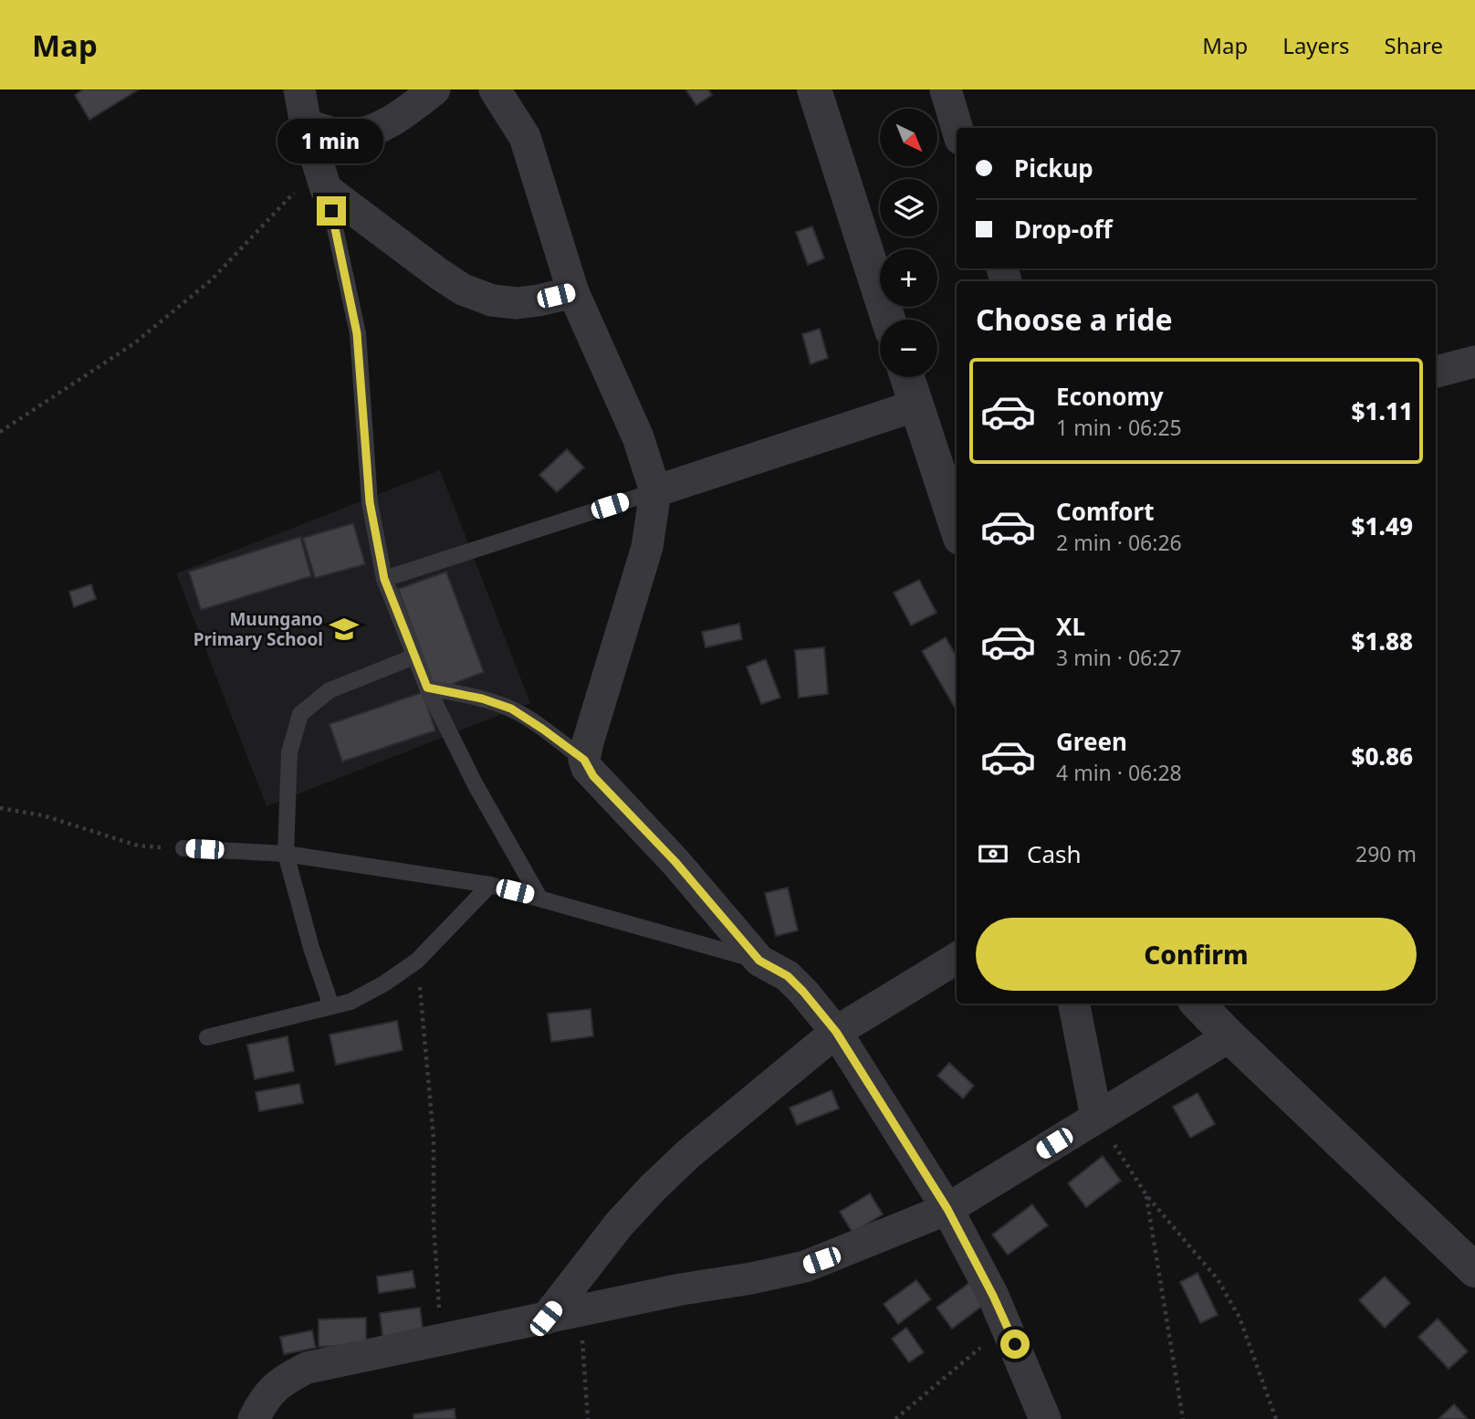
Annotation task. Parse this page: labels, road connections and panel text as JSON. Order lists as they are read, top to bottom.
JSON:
{
  "places": {
    "school or university": ["Muungano Primary School"]
  },
  "north": "bottom right",
  "page": {
    "header": "Map",
    "nav": ["Map", "Layers", "Share"],
    "map_buttons": ["+", "−"],
    "bubble": "1 min",
    "banner": ["Pickup", "Drop-off"],
    "heading": "Choose a ride",
    "list": [
      {
        "name": "Economy",
        "note": "1 min · 06:25",
        "value": "$1.11"
      },
      {
        "name": "Comfort",
        "note": "2 min · 06:26",
        "value": "$1.49"
      },
      {
        "name": "XL",
        "note": "3 min · 06:27",
        "value": "$1.88"
      },
      {
        "name": "Green",
        "note": "4 min · 06:28",
        "value": "$0.86"
      }
    ],
    "pay": ["Cash", "290 m"],
    "buttons": "Confirm"
  }
}
